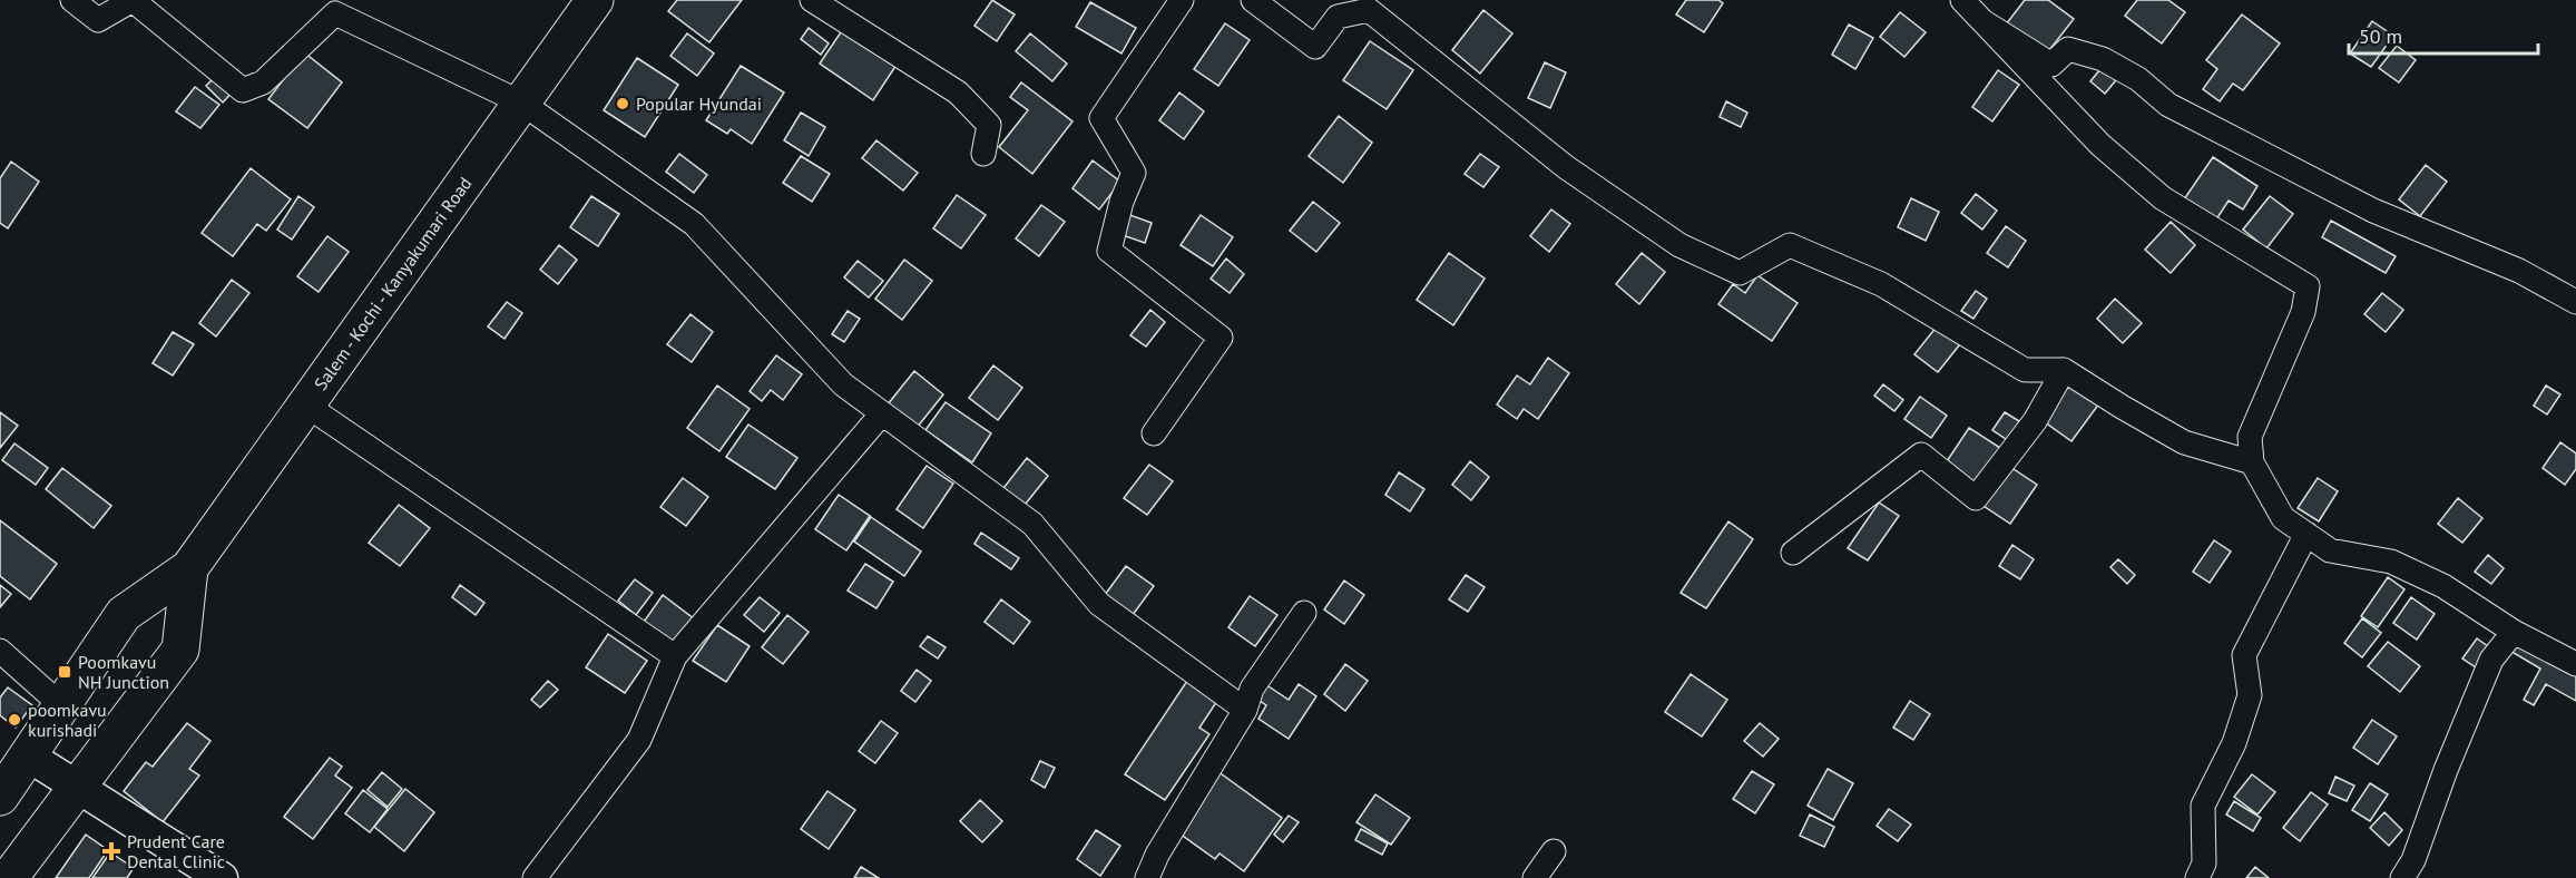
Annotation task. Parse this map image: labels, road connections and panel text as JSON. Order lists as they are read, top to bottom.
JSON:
{
  "streets": {
    "highway": ["Salem - Kochi - Kanyakumari Road"]
  },
  "places": {
    "other": ["Popular Hyundai", "poomkavu kurishadi"],
    "transit": ["Poomkavu NH Junction"],
    "health": ["Prudent Care Dental Clinic"]
  },
  "scale_bar": "50 m"
}
